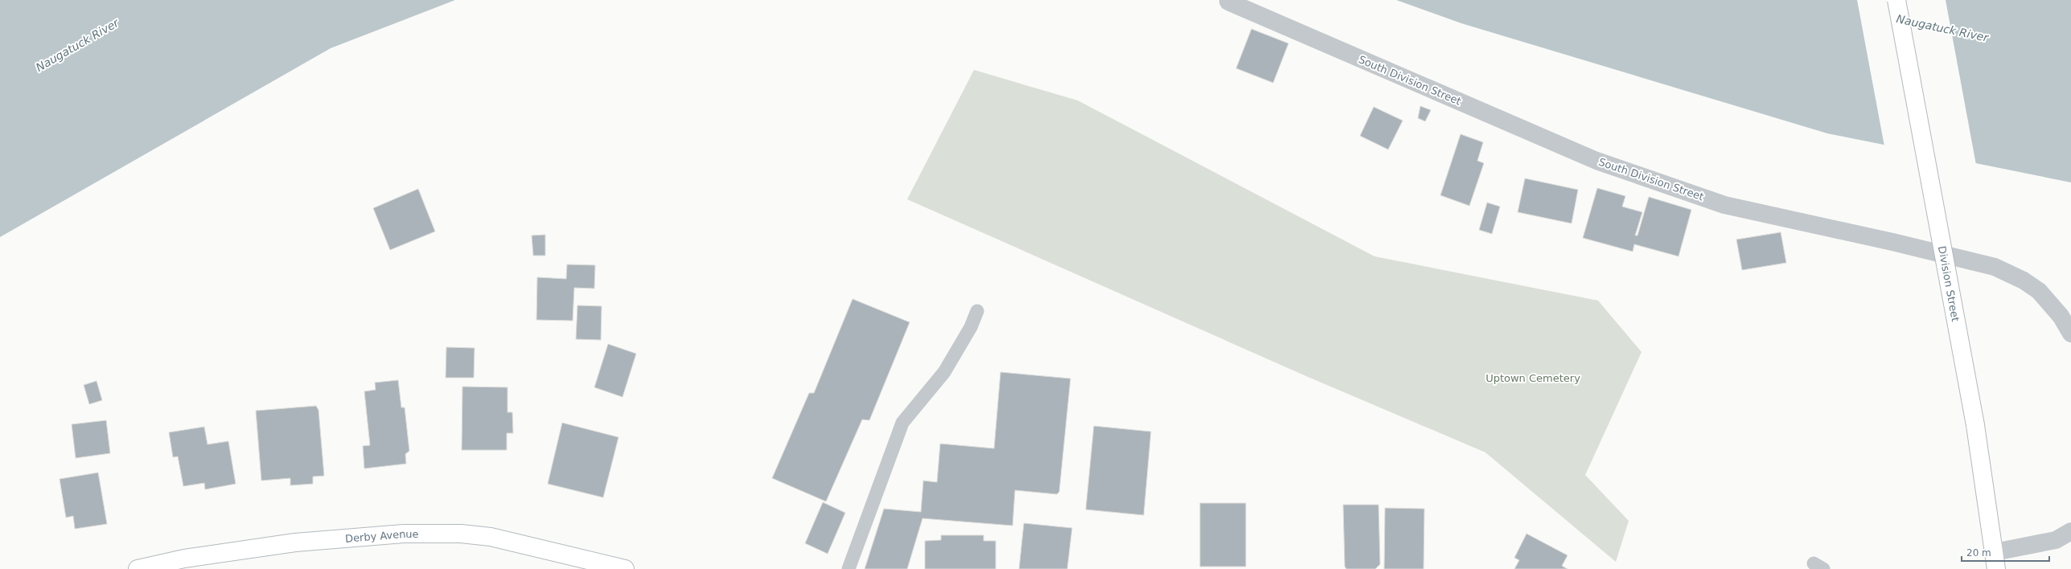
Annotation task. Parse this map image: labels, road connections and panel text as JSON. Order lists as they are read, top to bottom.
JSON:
{
  "streets": {
    "main road": ["Division Street", "Derby Avenue"],
    "street": ["South Division Street"]
  },
  "water": ["Naugatuck River"],
  "parks": ["Uptown Cemetery"],
  "scale_bar": "20 m"
}
